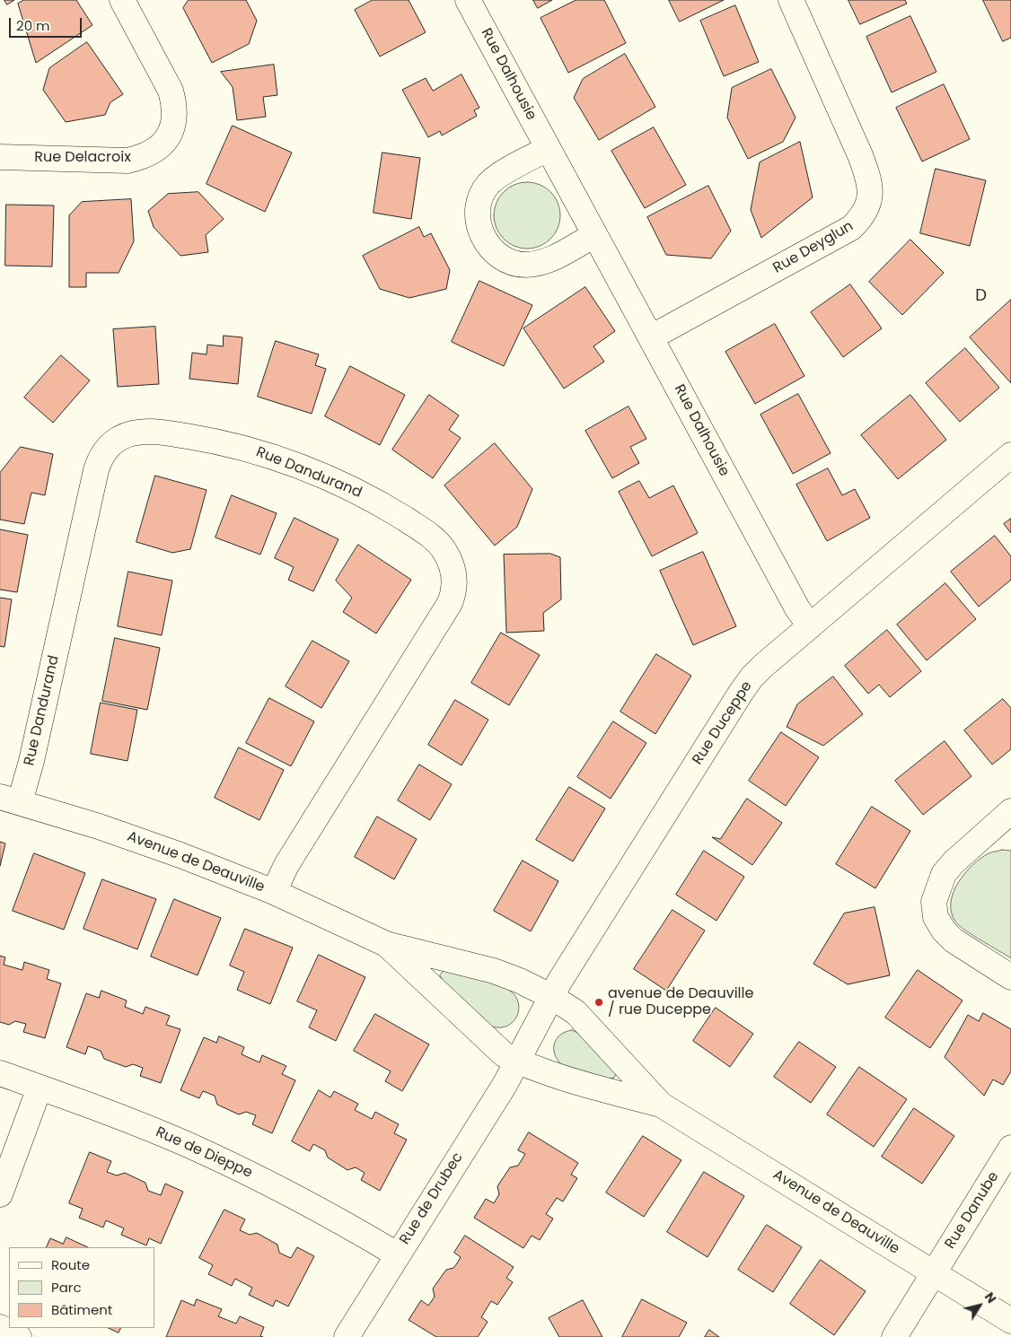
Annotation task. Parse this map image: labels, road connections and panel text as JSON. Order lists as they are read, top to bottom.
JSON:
{
  "streets": {
    "street": [
      "Rue Dalhousie",
      "Rue Delacroix",
      "Rue Deyglun",
      "Rue Dandurand",
      "Rue Duceppe",
      "Avenue de Deauville",
      "Rue de Dieppe",
      "Rue de Drubec",
      "Rue Danube"
    ]
  },
  "crossings": [
    ["Rue Dalhousie", "Rue Deyglun"],
    ["Rue Dalhousie", "Rue Duceppe"],
    ["Rue Dandurand", "Avenue de Deauville"],
    ["Rue Duceppe", "Avenue de Deauville"],
    ["Rue Duceppe", "Rue de Drubec"],
    ["Avenue de Deauville", "Rue de Drubec"],
    ["Avenue de Deauville", "Rue Danube"],
    ["Rue de Dieppe", "Rue de Drubec"]
  ],
  "districts": ["D"],
  "places": ["avenue de Deauville / rue Duceppe"],
  "legend": ["Route", "Parc", "Bâtiment"],
  "scale_bar": "20 m",
  "north": "top right"
}
